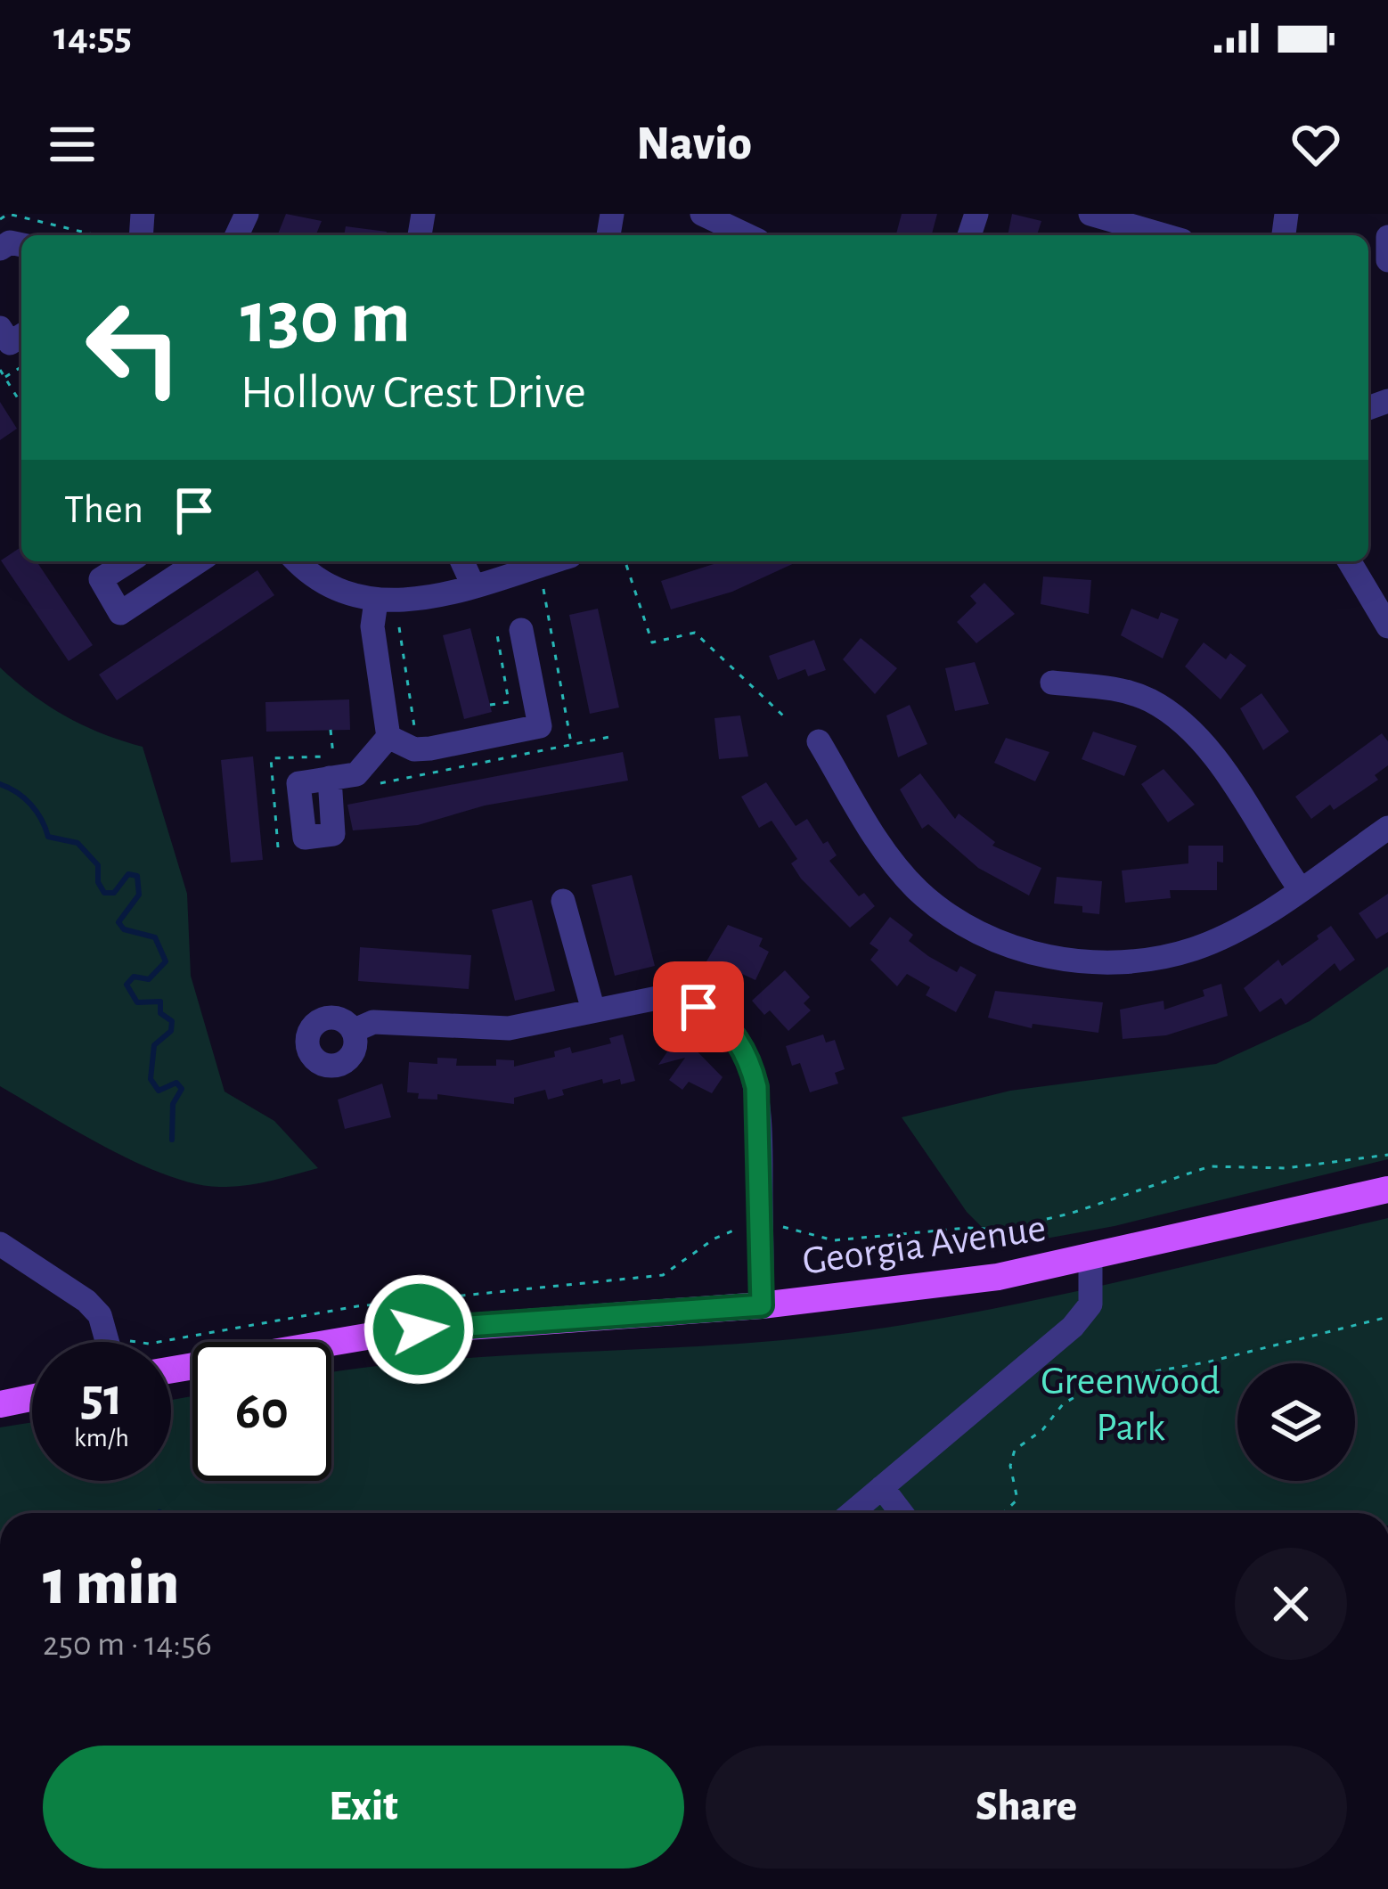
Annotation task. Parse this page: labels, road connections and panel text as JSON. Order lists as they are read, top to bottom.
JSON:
{
  "streets": {
    "main road": ["Georgia Avenue"]
  },
  "parks": ["Greenwood Park"],
  "page": {
    "status": "14:55",
    "header": "Navio",
    "turn": ["130 m", "Hollow Crest Drive"],
    "then": "Then",
    "speed": "51 km/h",
    "limit": "60",
    "heading": ["1 min", "250 m · 14:56"],
    "buttons": ["Exit", "Share"]
  }
}
